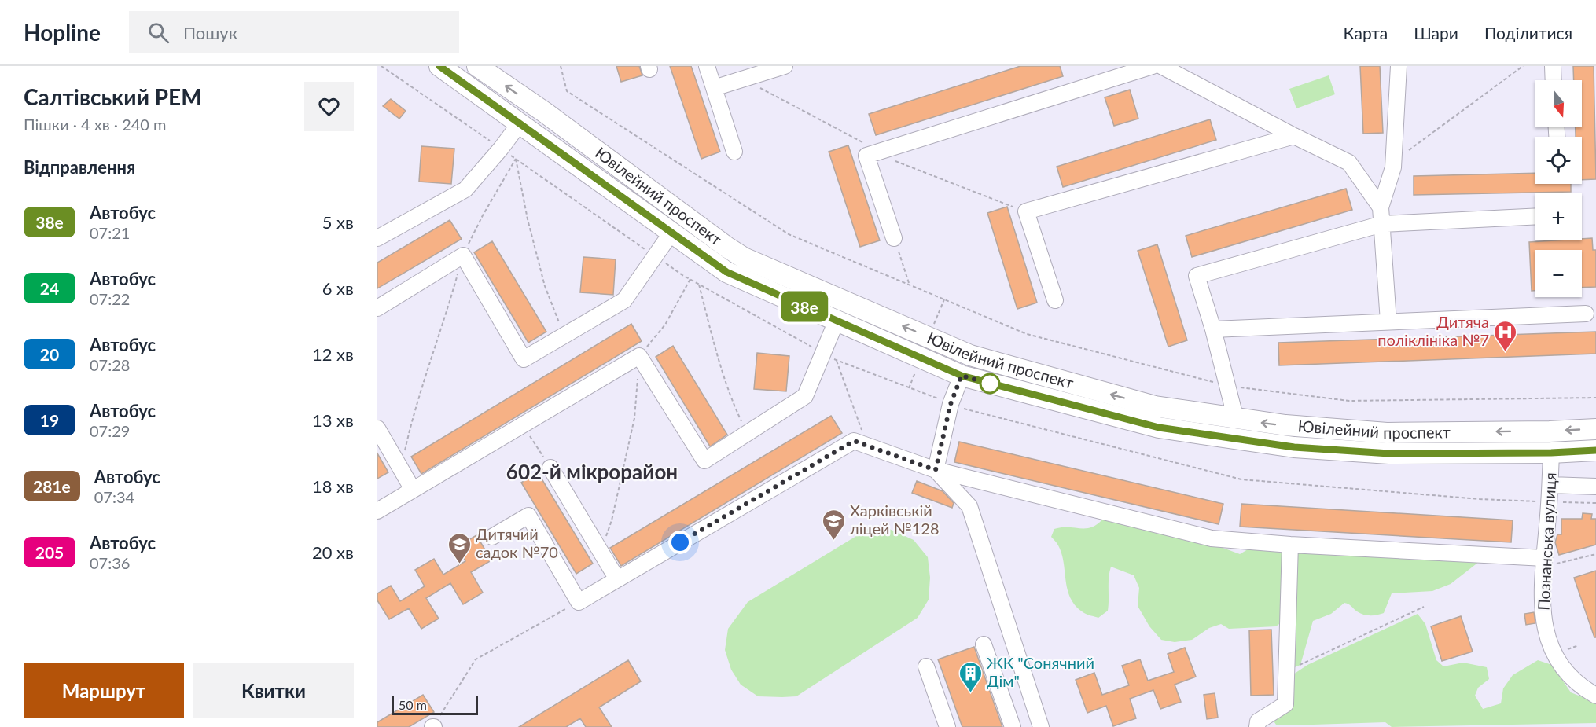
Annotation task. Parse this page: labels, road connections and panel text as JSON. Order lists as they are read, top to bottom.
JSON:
{
  "streets": {
    "main road": ["Ювілейний проспект"],
    "street": ["Познанська вулиця"]
  },
  "crossings": [
    ["Ювілейний проспект", "Познанська вулиця"]
  ],
  "districts": ["602-й мікрорайон"],
  "places": {
    "hospital": ["Дитяча поліклініка №7"],
    "school or university": ["Харківській ліцей №128", "Дитячий садок №70"],
    "building": ["ЖК \"Сонячний Дім\""]
  },
  "lines": ["bus line 38е"],
  "scale_bar": "50 m",
  "north": "bottom",
  "page": {
    "header": "Hopline",
    "search": "Пошук",
    "nav": ["Карта", "Шари", "Поділитися"],
    "heading": [
      ["Салтівський РЕМ", "Пішки · 4 хв · 240 m"],
      "Відправлення"
    ],
    "on_map": "38е",
    "map_buttons": ["+", "−"],
    "list": [
      {
        "mark": "38е",
        "name": "Автобус",
        "note": "07:21",
        "value": "5 хв"
      },
      {
        "mark": "24",
        "name": "Автобус",
        "note": "07:22",
        "value": "6 хв"
      },
      {
        "mark": "20",
        "name": "Автобус",
        "note": "07:28",
        "value": "12 хв"
      },
      {
        "mark": "19",
        "name": "Автобус",
        "note": "07:29",
        "value": "13 хв"
      },
      {
        "mark": "281е",
        "name": "Автобус",
        "note": "07:34",
        "value": "18 хв"
      },
      {
        "mark": "205",
        "name": "Автобус",
        "note": "07:36",
        "value": "20 хв"
      }
    ],
    "buttons": ["Маршрут", "Квитки"],
    "scale": "50 m"
  }
}
